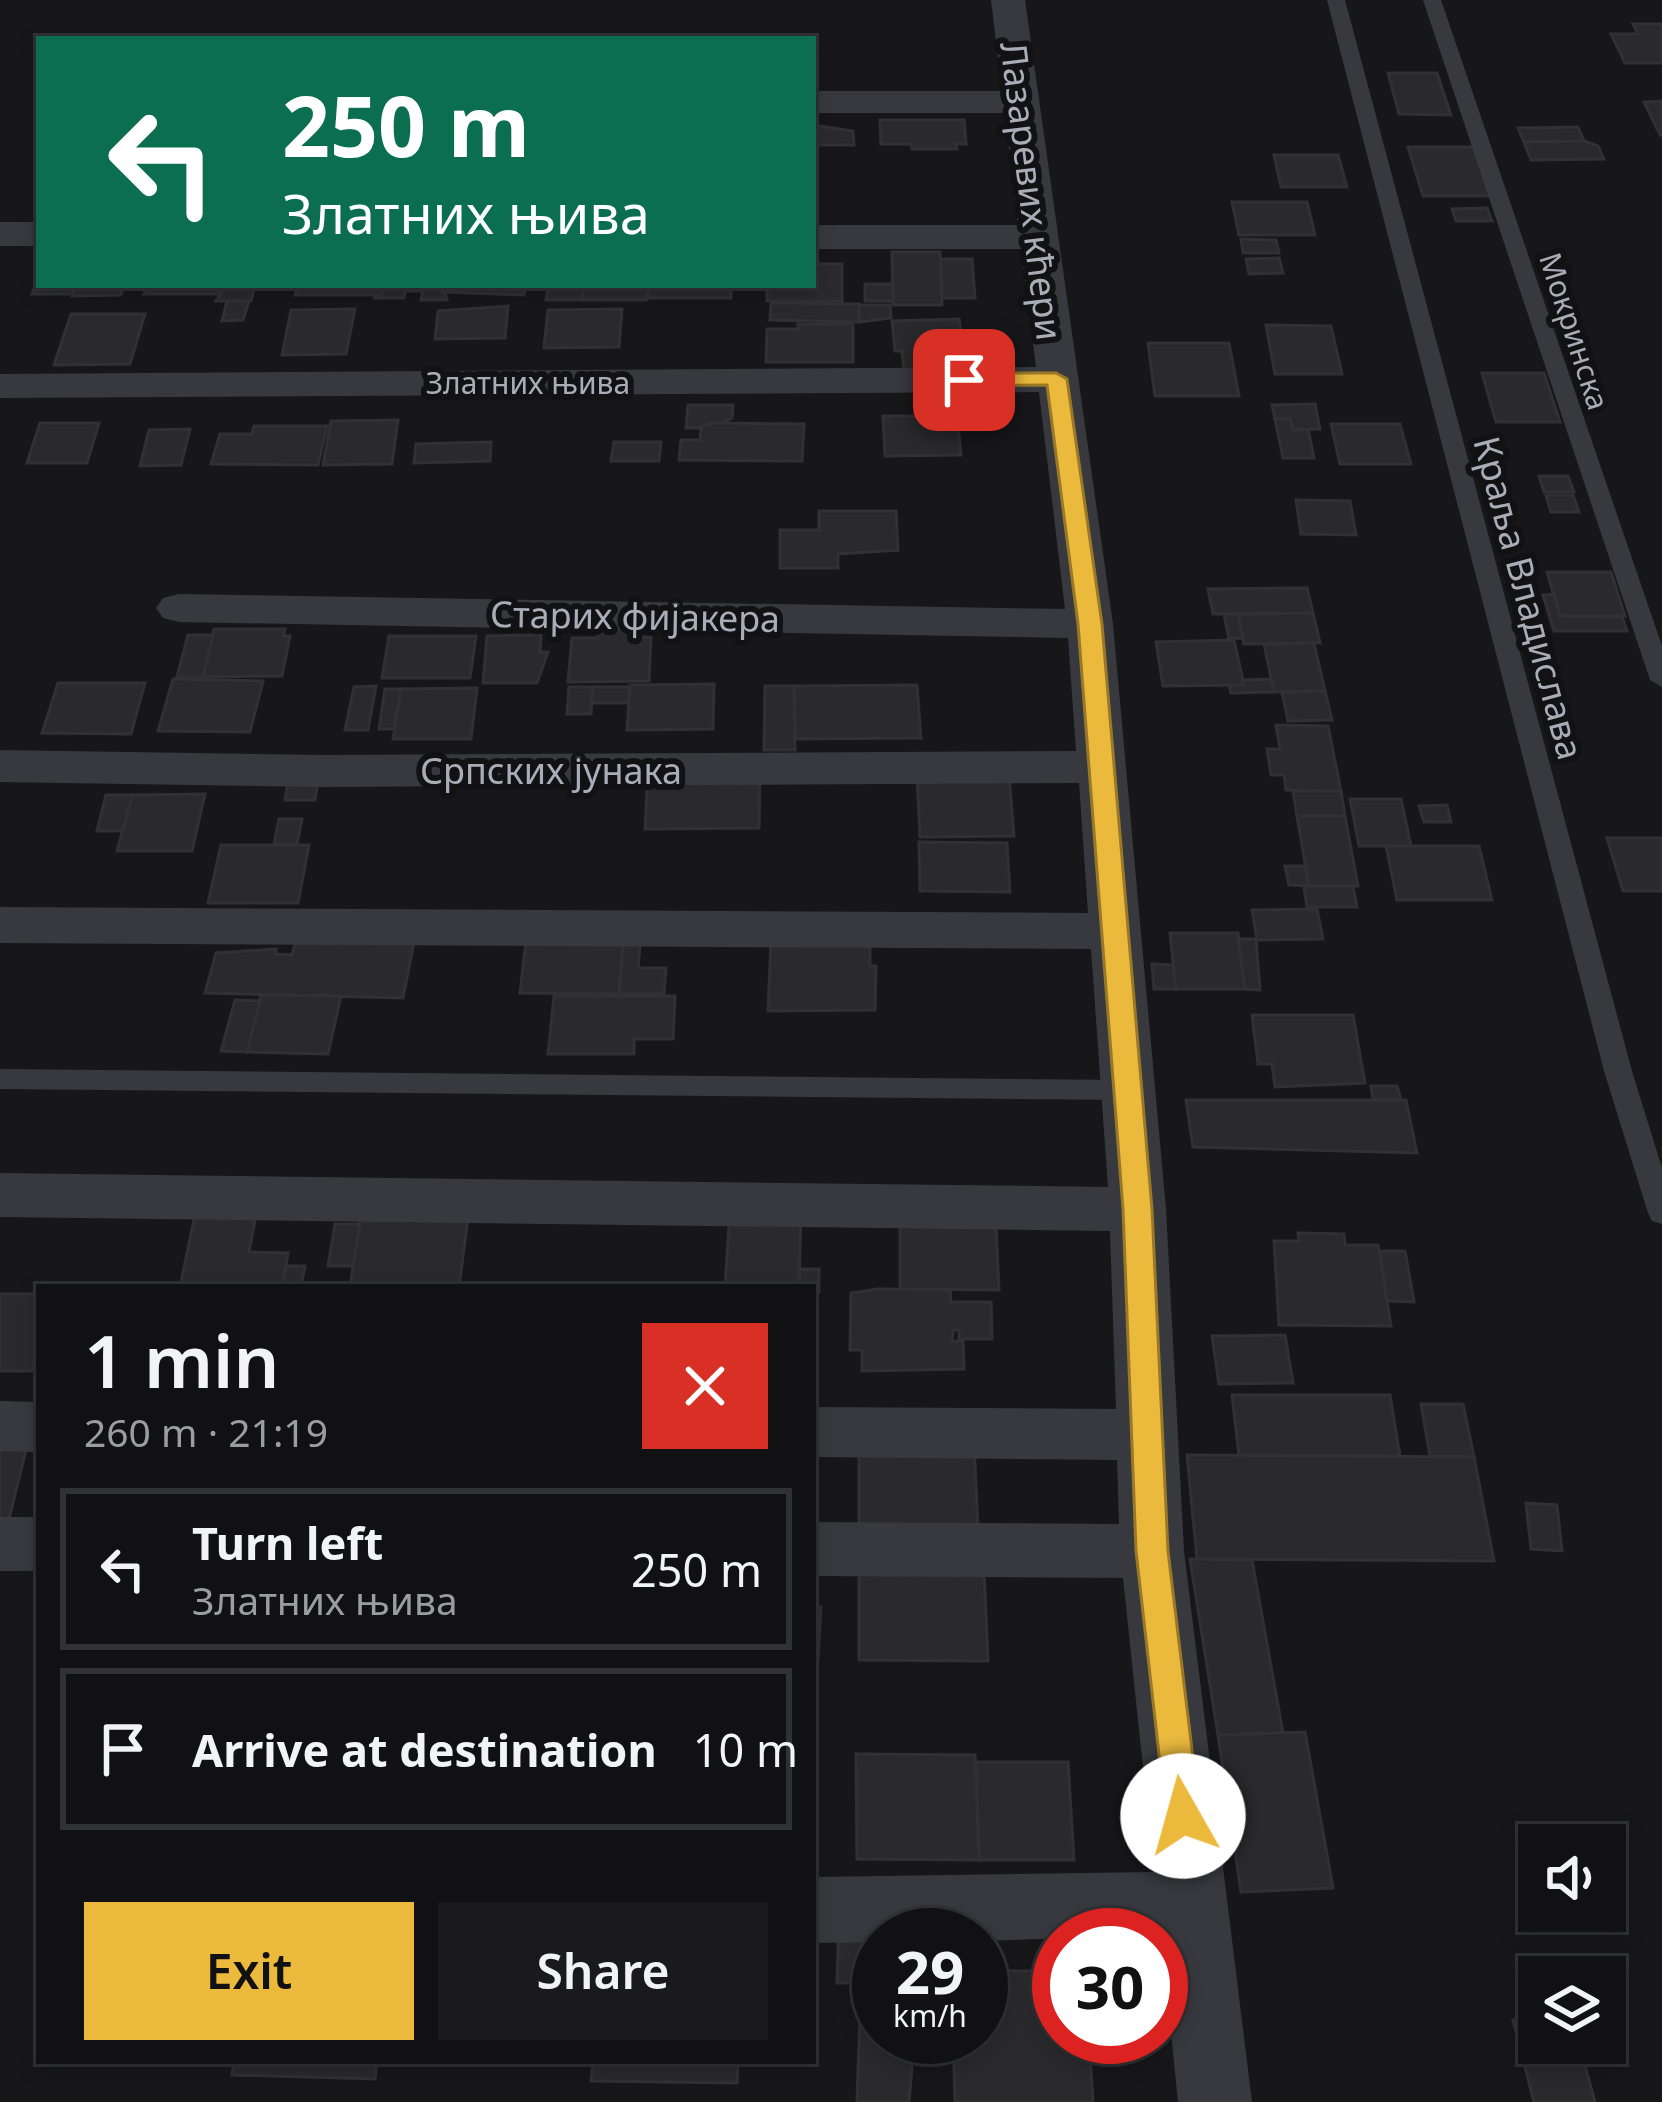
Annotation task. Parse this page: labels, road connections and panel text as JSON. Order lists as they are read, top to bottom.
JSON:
{
  "streets": {
    "street": [
      "Лазаревих кћери",
      "Златних њива",
      "Старих фијакера",
      "Српских јунака"
    ],
    "lane": ["Мокринска", "Краља Владислава"]
  },
  "crossings": [
    ["Лазаревих кћери", "Златних њива"],
    ["Лазаревих кћери", "Старих фијакера"],
    ["Лазаревих кћери", "Српских јунака"]
  ],
  "page": {
    "turn": ["250 m", "Златних њива"],
    "heading": ["1 min", "260 m · 21:19"],
    "list": [
      {
        "name": "Turn left",
        "note": "Златних њива",
        "value": "250 m"
      },
      {
        "name": "Arrive at destination",
        "value": "10 m"
      }
    ],
    "buttons": ["Exit", "Share"],
    "speed": "29 km/h",
    "limit": "30"
  }
}
